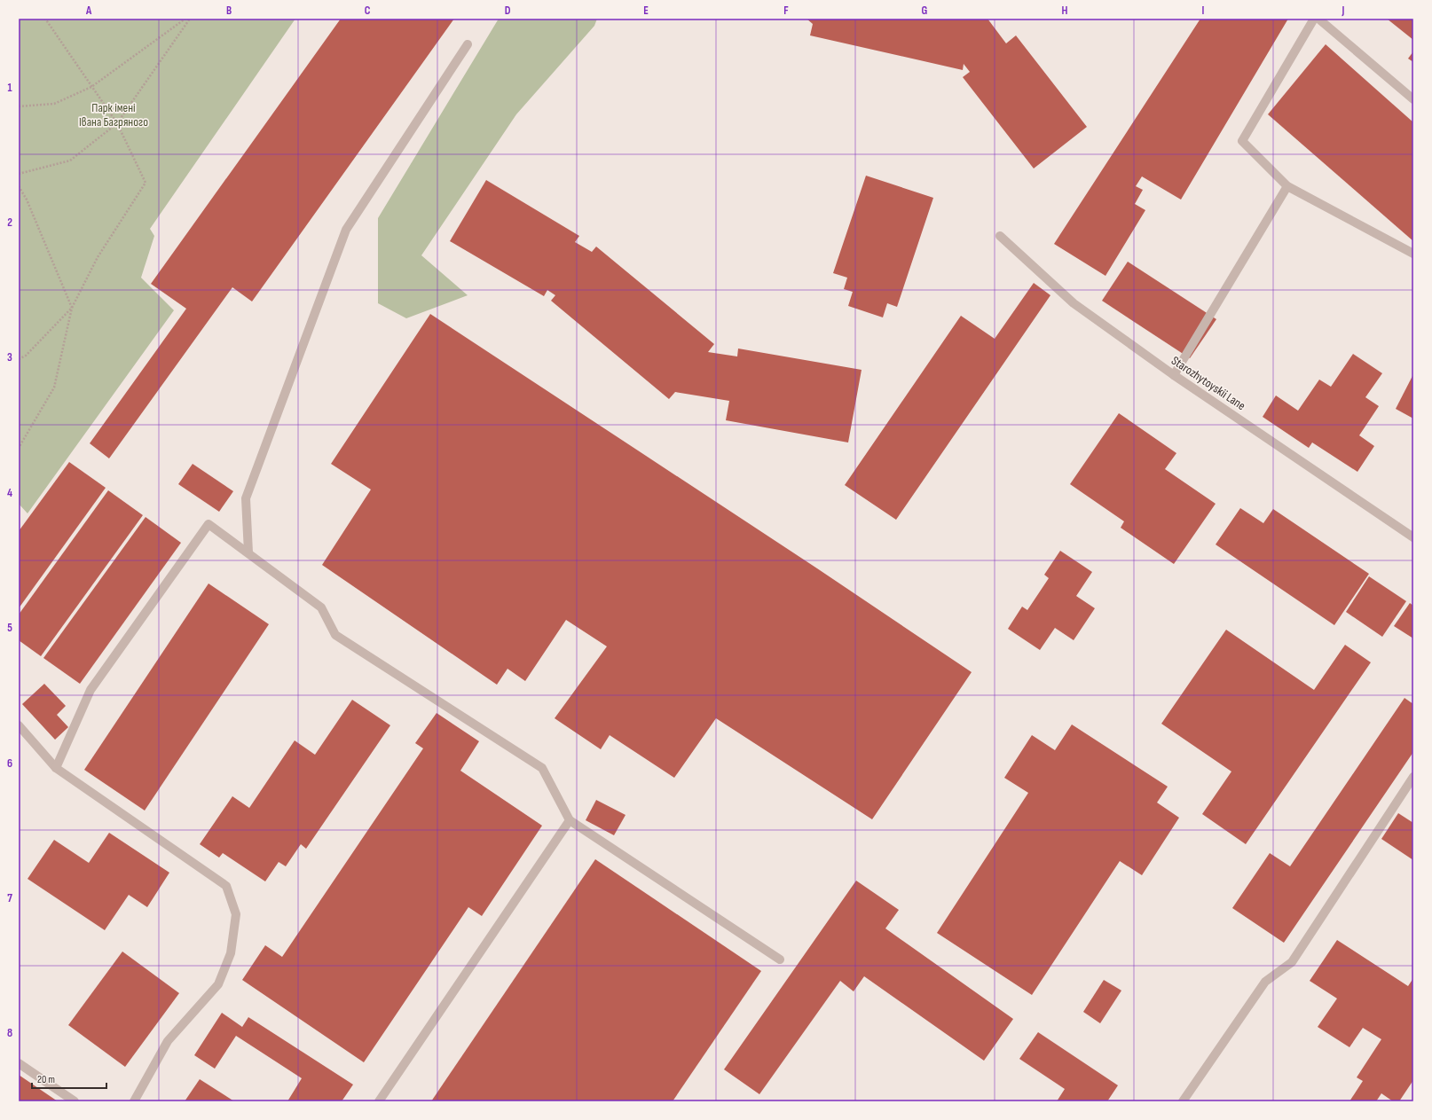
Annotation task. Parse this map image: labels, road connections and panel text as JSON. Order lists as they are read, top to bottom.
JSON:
{
  "streets": {
    "street": ["Starozhytoyskii Lane"]
  },
  "parks": ["Парк імені Івана Багряного"],
  "scale_bar": "20 m",
  "grid": {
    "columns": [
      "A",
      "B",
      "C",
      "D",
      "E",
      "F",
      "G",
      "H",
      "I",
      "J"
    ],
    "rows": [
      "1",
      "2",
      "3",
      "4",
      "5",
      "6",
      "7",
      "8"
    ]
  }
}
